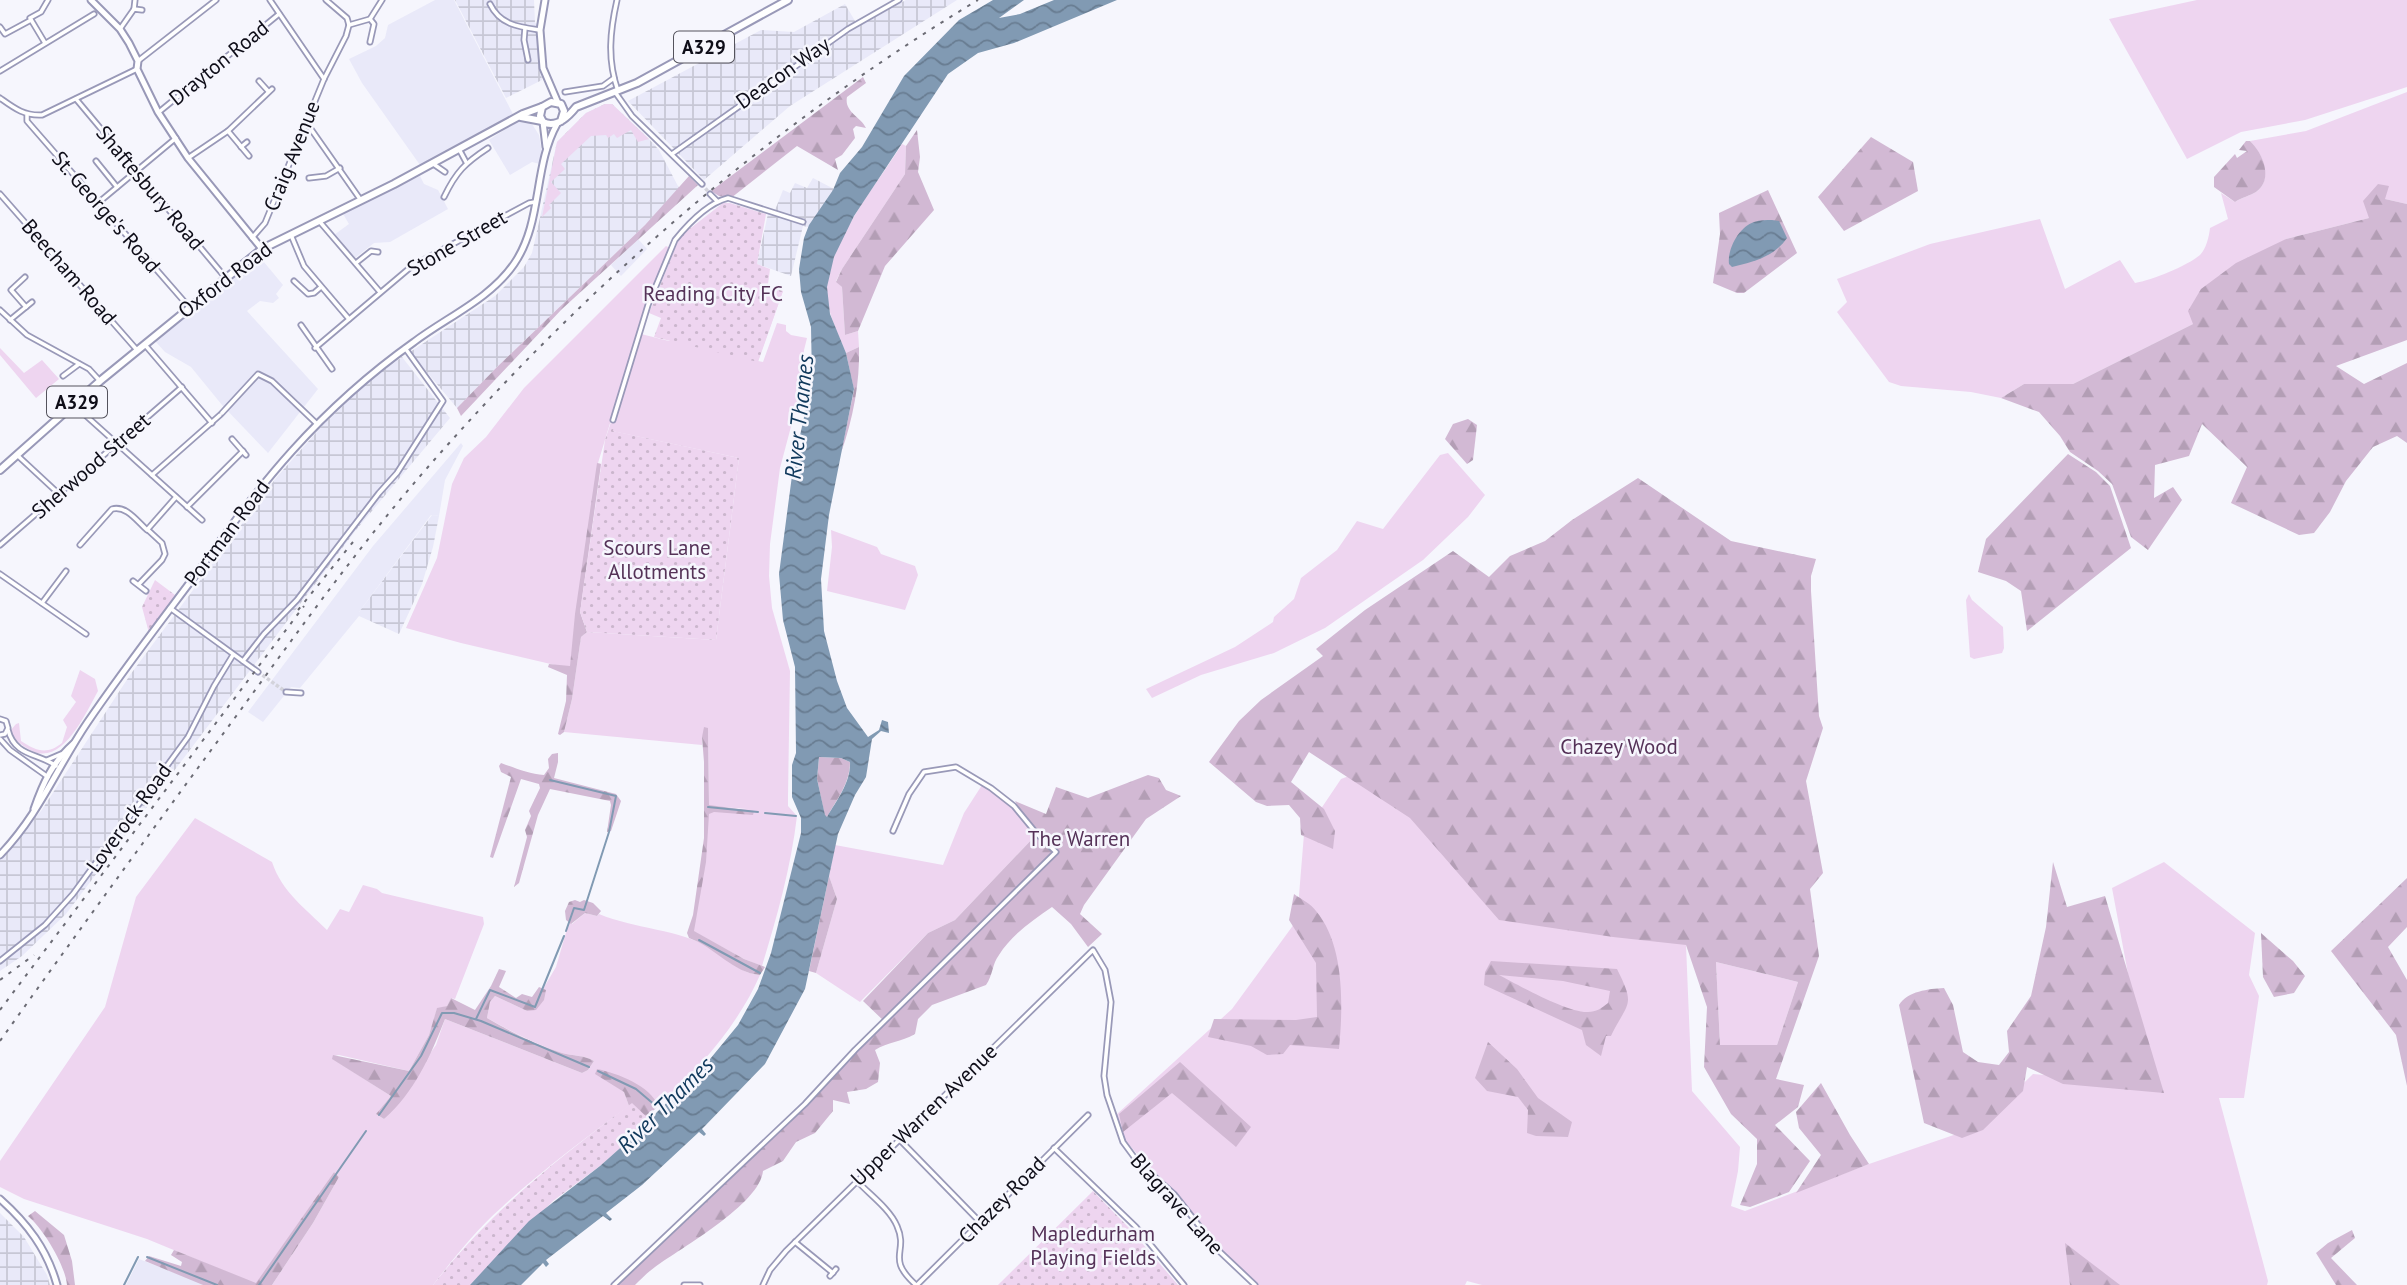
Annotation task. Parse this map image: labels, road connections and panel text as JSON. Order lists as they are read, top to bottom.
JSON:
{
  "streets": {
    "main road": ["A329", "Oxford Road"],
    "street": [
      "Drayton Road",
      "Deacon Way",
      "Craig Avenue",
      "Shaftesbury Road",
      "St. George's Road",
      "Stone Street",
      "Beecham Road",
      "Sherwood Street",
      "Portman Road",
      "Loverock Road",
      "Upper Warren Avenue",
      "Chazey Road",
      "Blagrave Lane"
    ]
  },
  "crossings": [
    ["A329", "Oxford Road"],
    ["Shaftesbury Road", "Oxford Road"],
    ["St. George's Road", "Oxford Road"],
    ["Stone Street", "Portman Road"],
    ["Beecham Road", "Oxford Road"],
    ["Upper Warren Avenue", "Blagrave Lane"]
  ],
  "water": ["River Thames"],
  "parks": [
    "Reading City FC",
    "Scours Lane Allotments",
    "Chazey Wood",
    "The Warren",
    "Mapledurham Playing Fields"
  ]
}
